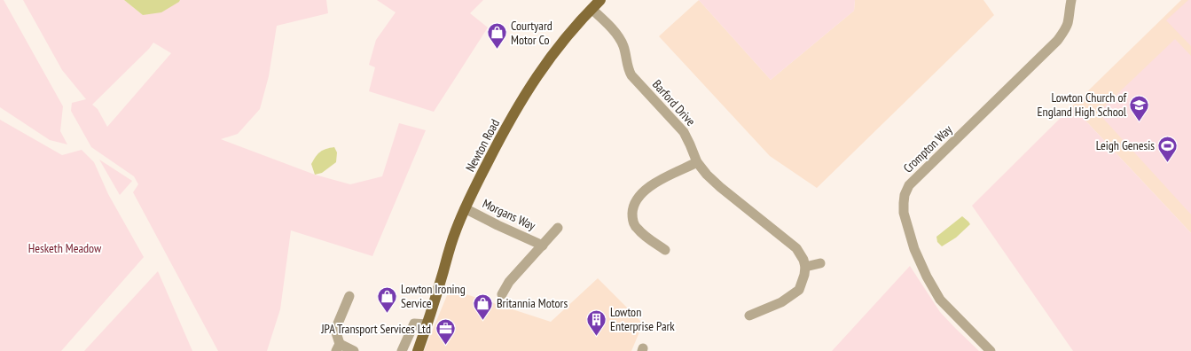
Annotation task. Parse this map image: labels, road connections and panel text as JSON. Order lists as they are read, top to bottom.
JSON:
{
  "streets": {
    "main road": ["Newton Road"],
    "street": ["Barford Drive", "Crompton Way", "Morgans Way"]
  },
  "crossings": [
    ["Barford Drive", "Newton Road"],
    ["Newton Road", "Morgans Way"]
  ],
  "parks": ["Hesketh Meadow"],
  "places": {
    "shop": ["Courtyard Motor Co", "Lowton Ironing Service", "Britannia Motors"],
    "school or university": ["Lowton Church of England High School"],
    "sports": ["Leigh Genesis"],
    "building": ["Lowton Enterprise Park"],
    "office": ["JPA Transport Services Ltd"]
  }
}
